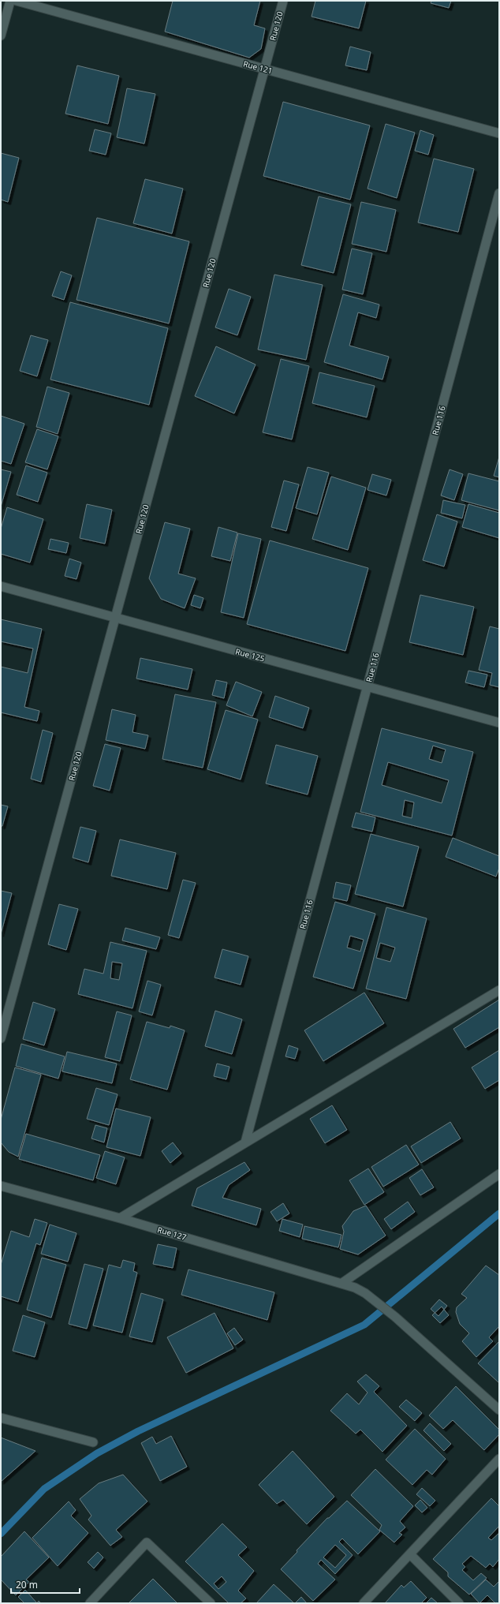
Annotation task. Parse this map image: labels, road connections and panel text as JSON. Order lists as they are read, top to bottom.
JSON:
{
  "streets": {
    "street": [
      "Rue 120",
      "Rue 121",
      "Rue 116",
      "Rue 125",
      "Rue 127"
    ]
  },
  "crossings": [
    ["Rue 120", "Rue 121"],
    ["Rue 120", "Rue 125"],
    ["Rue 116", "Rue 125"]
  ],
  "scale_bar": "20 m"
}
